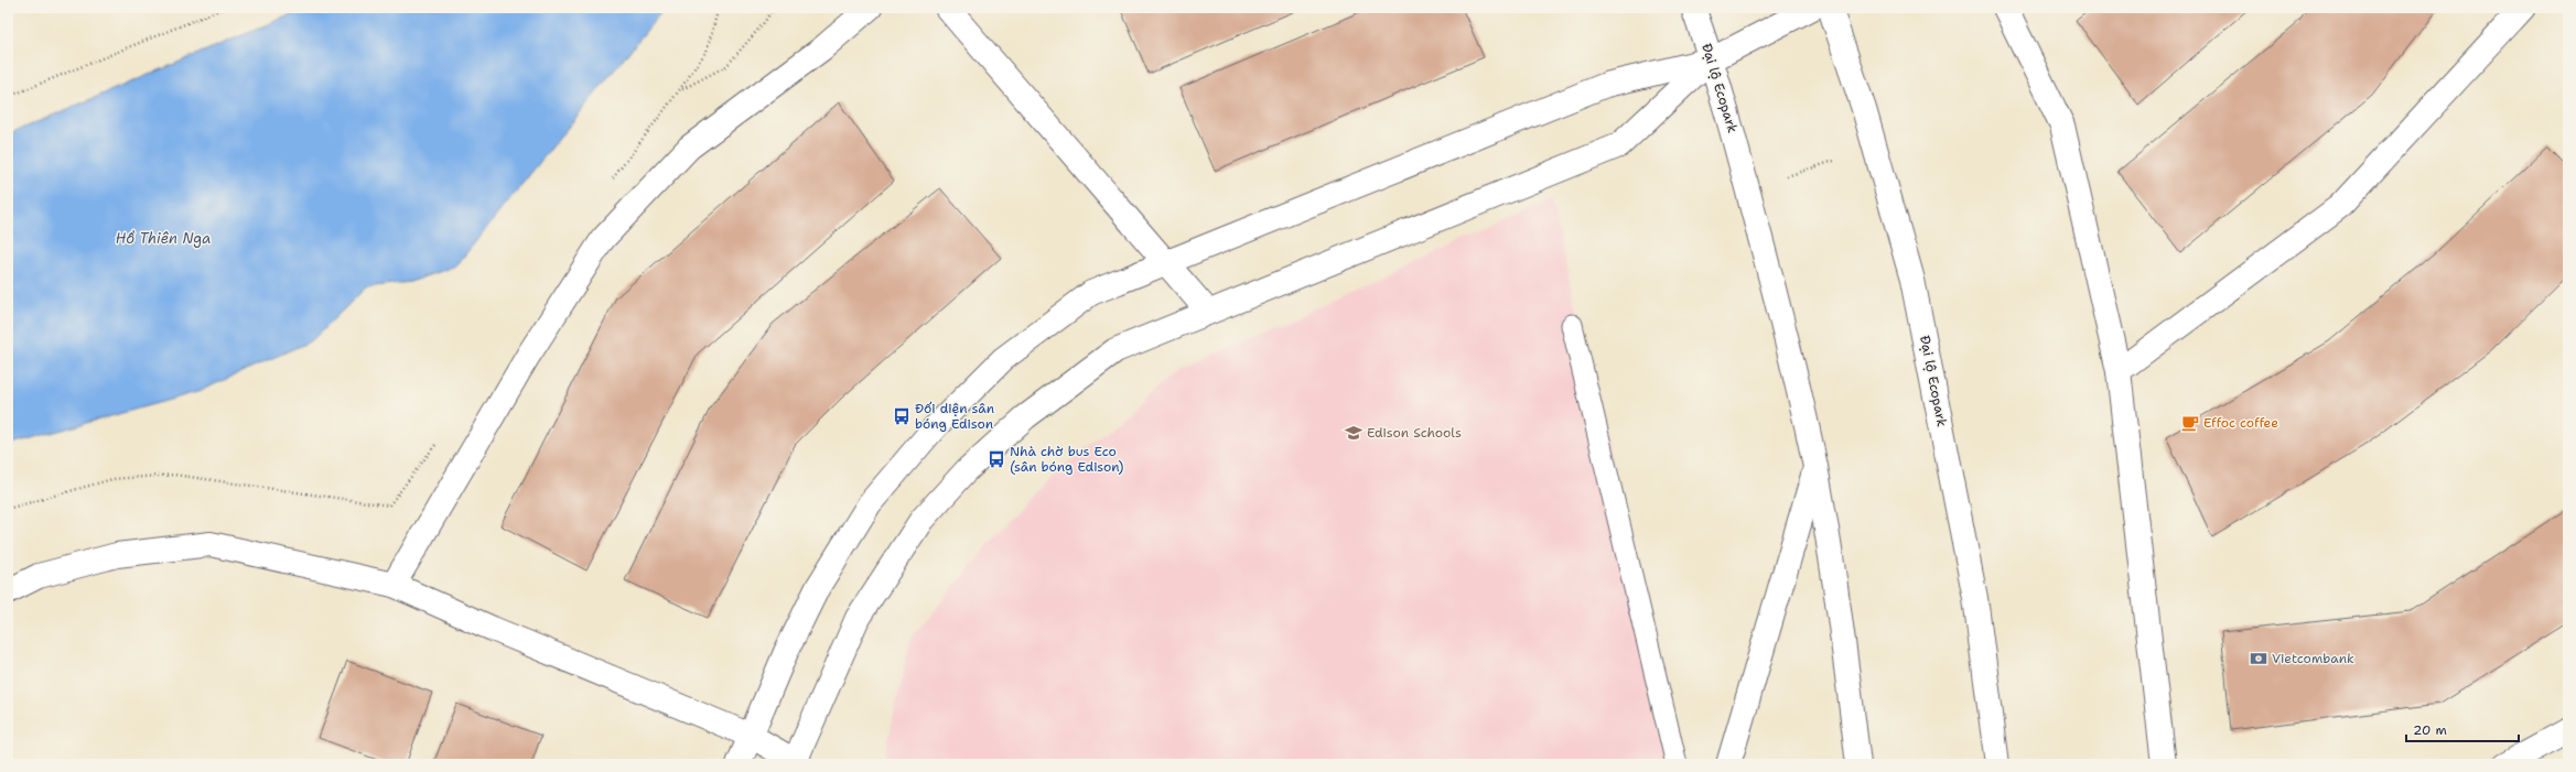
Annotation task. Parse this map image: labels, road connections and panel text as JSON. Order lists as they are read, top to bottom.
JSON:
{
  "streets": {
    "main road": ["Đại lộ Ecopark"]
  },
  "water": ["Hồ Thiên Nga"],
  "places": {
    "bus stop": ["Đối diện sân bóng Edison", "Nhà chờ bus Eco (sân bóng Edison)"],
    "cafe": ["Effoc coffee"],
    "school or university": ["Edison Schools"],
    "bank": ["Vietcombank"]
  },
  "scale_bar": "20 m"
}
